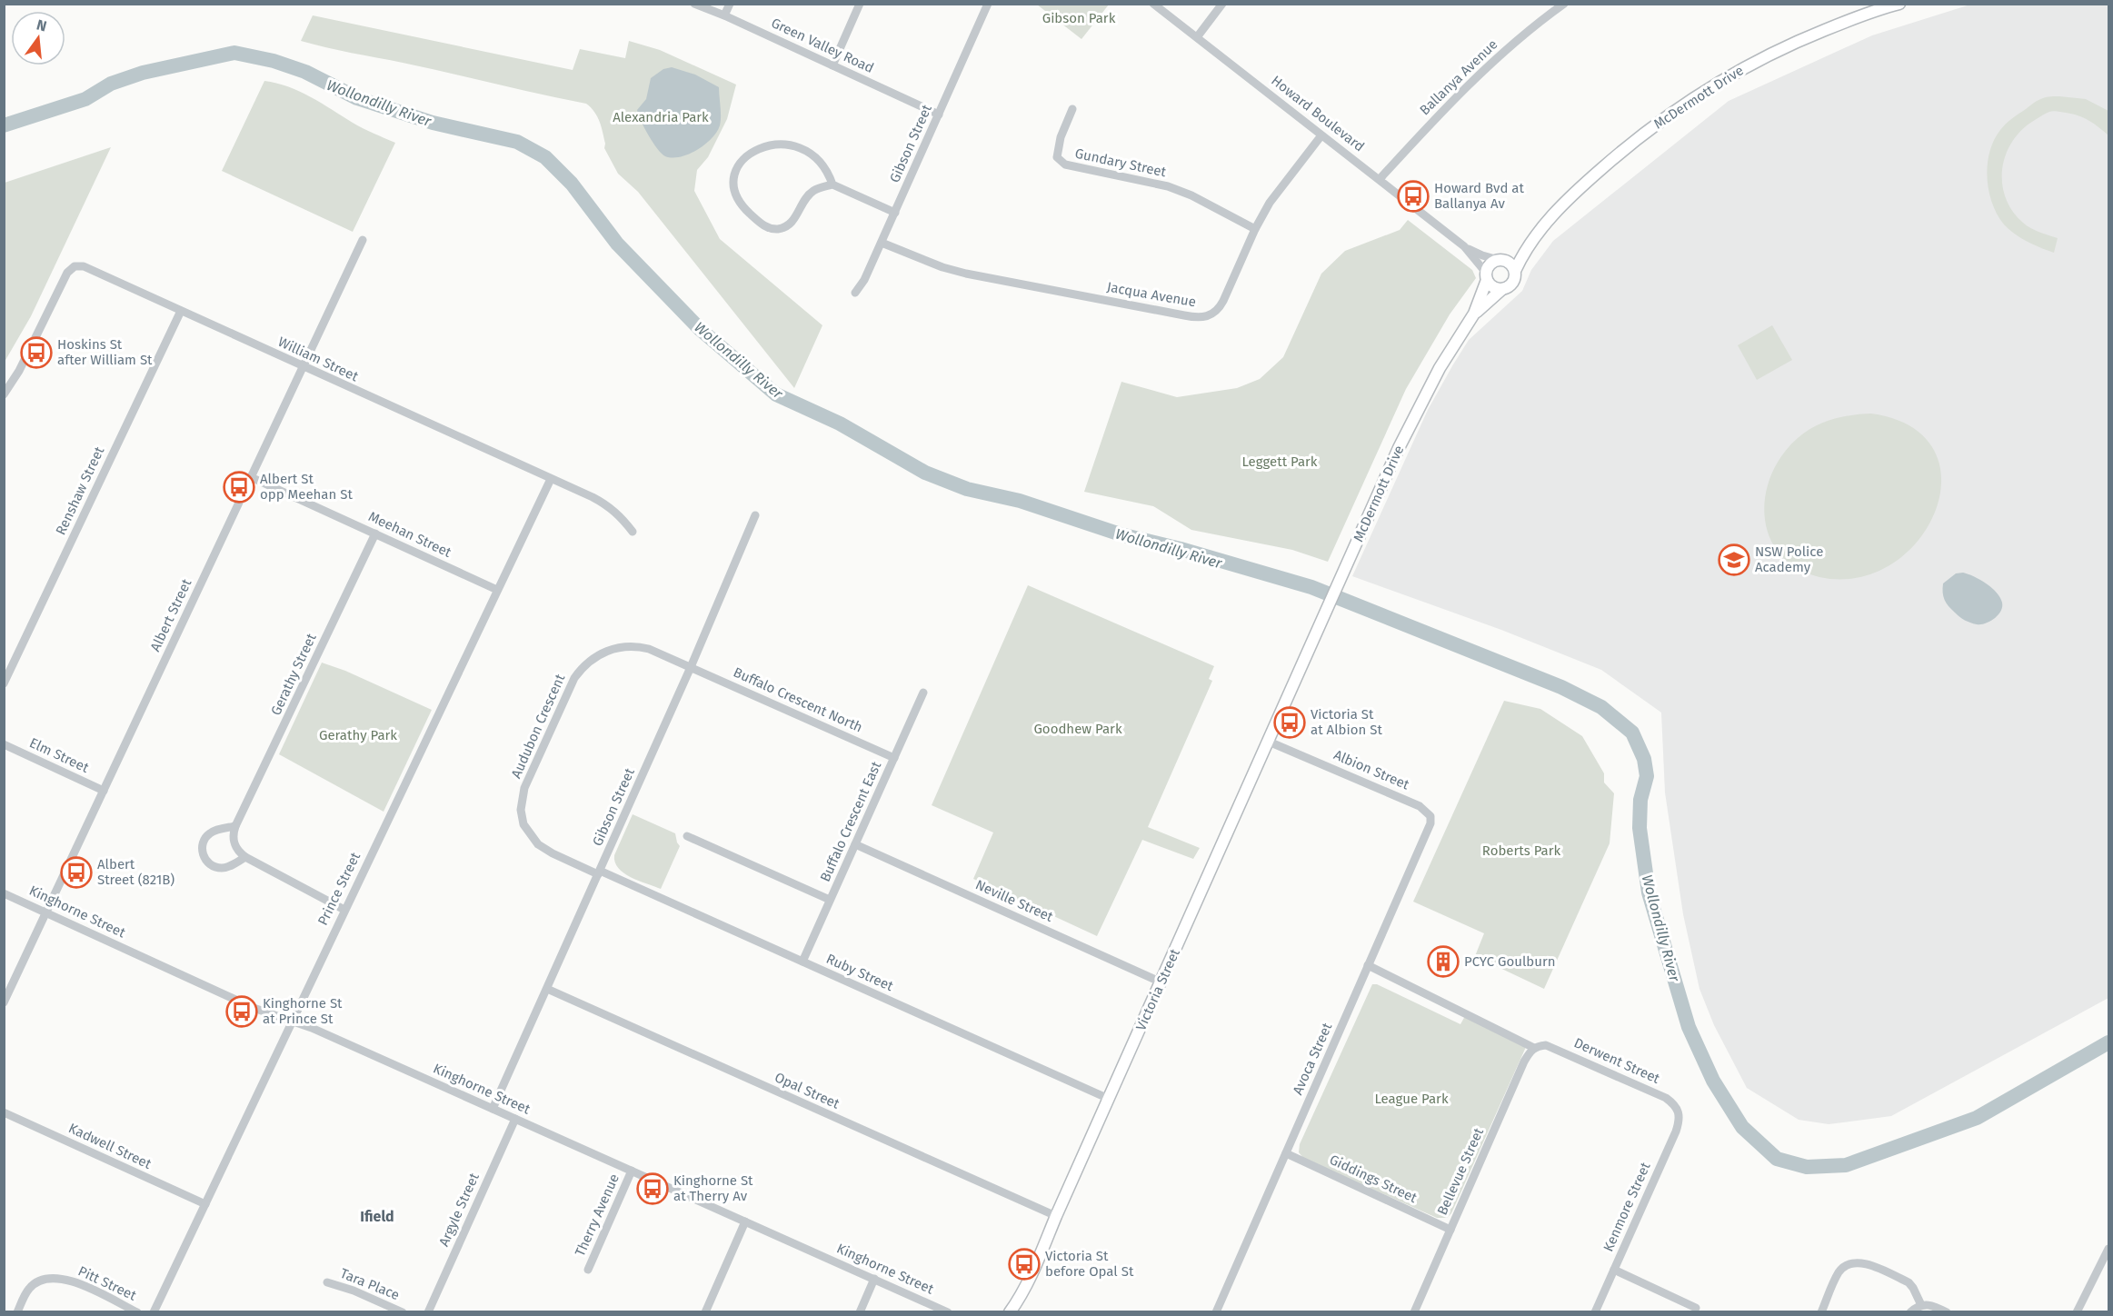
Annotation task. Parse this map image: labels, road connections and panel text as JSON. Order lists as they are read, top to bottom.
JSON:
{
  "streets": {
    "main road": ["McDermott Drive", "Victoria Street"],
    "street": [
      "Green Valley Road",
      "Ballanya Avenue",
      "Howard Boulevard",
      "Gibson Street",
      "Gundary Street",
      "Jacqua Avenue",
      "William Street",
      "Renshaw Street",
      "Meehan Street",
      "Albert Street",
      "Gerathy Street",
      "Buffalo Crescent North",
      "Audubon Crescent",
      "Elm Street",
      "Albion Street",
      "Buffalo Crescent East",
      "Prince Street",
      "Neville Street",
      "Kinghorne Street",
      "Ruby Street",
      "Avoca Street",
      "Derwent Street",
      "Opal Street",
      "Kadwell Street",
      "Bellevue Street",
      "Giddings Street",
      "Kenmore Street",
      "Argyle Street",
      "Therry Avenue",
      "Pitt Street",
      "Tara Place"
    ]
  },
  "crossings": [
    ["Green Valley Road", "Gibson Street"],
    ["Ballanya Avenue", "Howard Boulevard"],
    ["McDermott Drive", "Howard Boulevard"],
    ["McDermott Drive", "Victoria Street"],
    ["Howard Boulevard", "Jacqua Avenue"],
    ["Gibson Street", "Jacqua Avenue"],
    ["Gibson Street", "Buffalo Crescent North"],
    ["Gibson Street", "Audubon Crescent"],
    ["Gibson Street", "Kinghorne Street"],
    ["Gibson Street", "Ruby Street"],
    ["Gibson Street", "Opal Street"],
    ["Gundary Street", "Jacqua Avenue"],
    ["William Street", "Renshaw Street"],
    ["William Street", "Albert Street"],
    ["William Street", "Prince Street"],
    ["Meehan Street", "Albert Street"],
    ["Meehan Street", "Gerathy Street"],
    ["Meehan Street", "Prince Street"],
    ["Albert Street", "Elm Street"],
    ["Albert Street", "Kinghorne Street"],
    ["Buffalo Crescent North", "Audubon Crescent"],
    ["Buffalo Crescent North", "Buffalo Crescent East"],
    ["Audubon Crescent", "Ruby Street"],
    ["Albion Street", "Victoria Street"],
    ["Albion Street", "Avoca Street"],
    ["Buffalo Crescent East", "Neville Street"],
    ["Buffalo Crescent East", "Ruby Street"],
    ["Prince Street", "Kinghorne Street"],
    ["Prince Street", "Kadwell Street"],
    ["Neville Street", "Victoria Street"],
    ["Kinghorne Street", "Argyle Street"],
    ["Kinghorne Street", "Therry Avenue"],
    ["Ruby Street", "Victoria Street"],
    ["Victoria Street", "Opal Street"],
    ["Avoca Street", "Derwent Street"],
    ["Avoca Street", "Giddings Street"],
    ["Derwent Street", "Bellevue Street"],
    ["Derwent Street", "Kenmore Street"],
    ["Bellevue Street", "Giddings Street"]
  ],
  "districts": ["Ifield"],
  "water": ["Wollondilly River"],
  "parks": [
    "Gibson Park",
    "Alexandria Park",
    "Leggett Park",
    "Goodhew Park",
    "Gerathy Park",
    "Roberts Park",
    "League Park"
  ],
  "places": {
    "bus stop": [
      "Howard Bvd at Ballanya Av",
      "Hoskins St after William St",
      "Albert St opp Meehan St",
      "Victoria St at Albion St",
      "Albert Street (821B)",
      "Kinghorne St at Prince St",
      "Kinghorne St at Therry Av",
      "Victoria St before Opal St"
    ],
    "school or university": ["NSW Police Academy"],
    "building": ["PCYC Goulburn"]
  },
  "north": "top"
}
